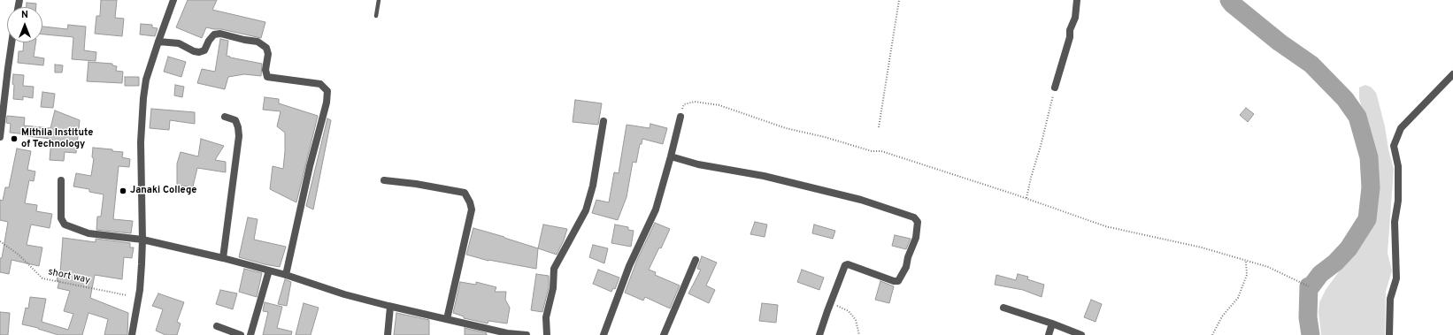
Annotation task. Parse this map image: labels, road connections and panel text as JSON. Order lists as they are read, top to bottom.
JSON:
{
  "streets": {
    "path": ["short way"]
  },
  "places": ["Mithila Institute of Technology", "Janaki College"],
  "north": "top"
}
